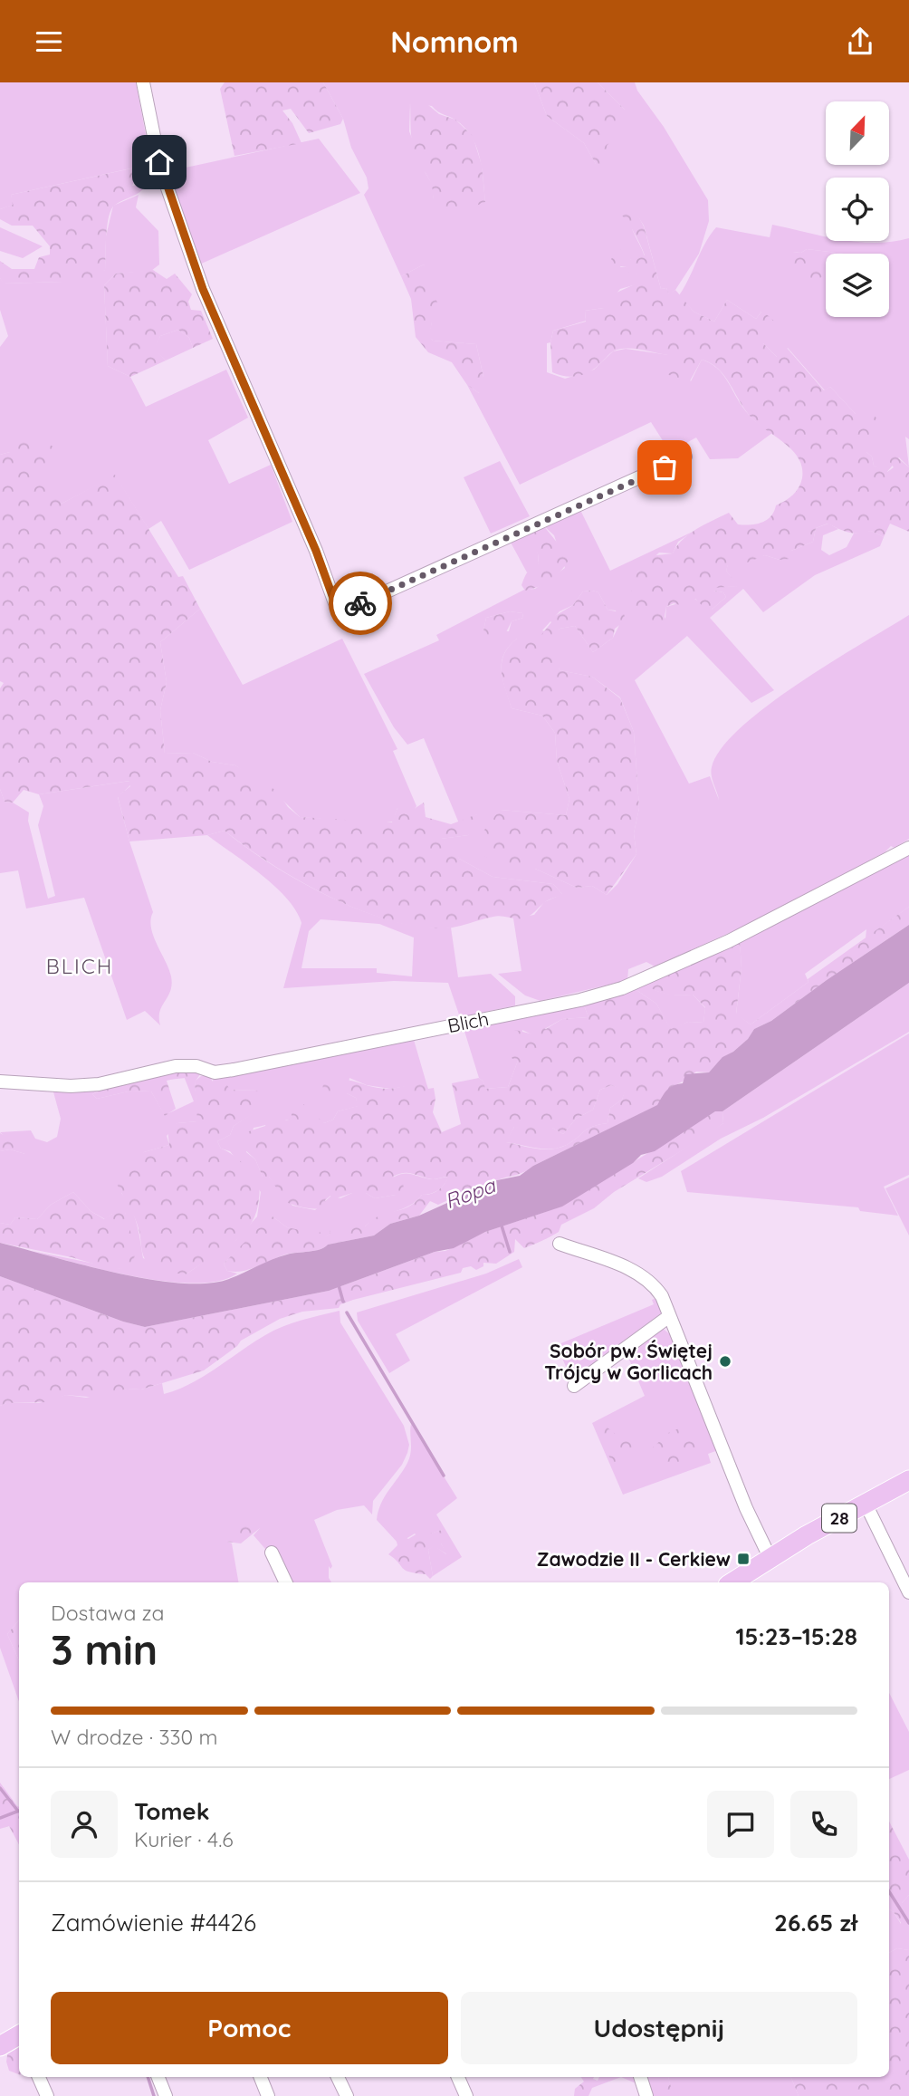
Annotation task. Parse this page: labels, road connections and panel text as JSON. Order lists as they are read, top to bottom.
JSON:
{
  "streets": {
    "main road": ["28"],
    "street": ["Blich"]
  },
  "districts": ["BLICH"],
  "water": ["Ropa"],
  "places": {
    "other": ["Sobór pw. Świętej Trójcy w Gorlicach"],
    "transit": ["Zawodzie II - Cerkiew"]
  },
  "north": "top right",
  "page": {
    "header": "Nomnom",
    "heading": ["3 min", "Dostawa za", "15:23–15:28"],
    "panel": [
      "Tomek",
      "Kurier · 4.6",
      "Zamówienie #4426",
      "26.65 zł"
    ],
    "bar": "W drodze · 330 m",
    "buttons": ["Pomoc", "Udostępnij"]
  }
}
